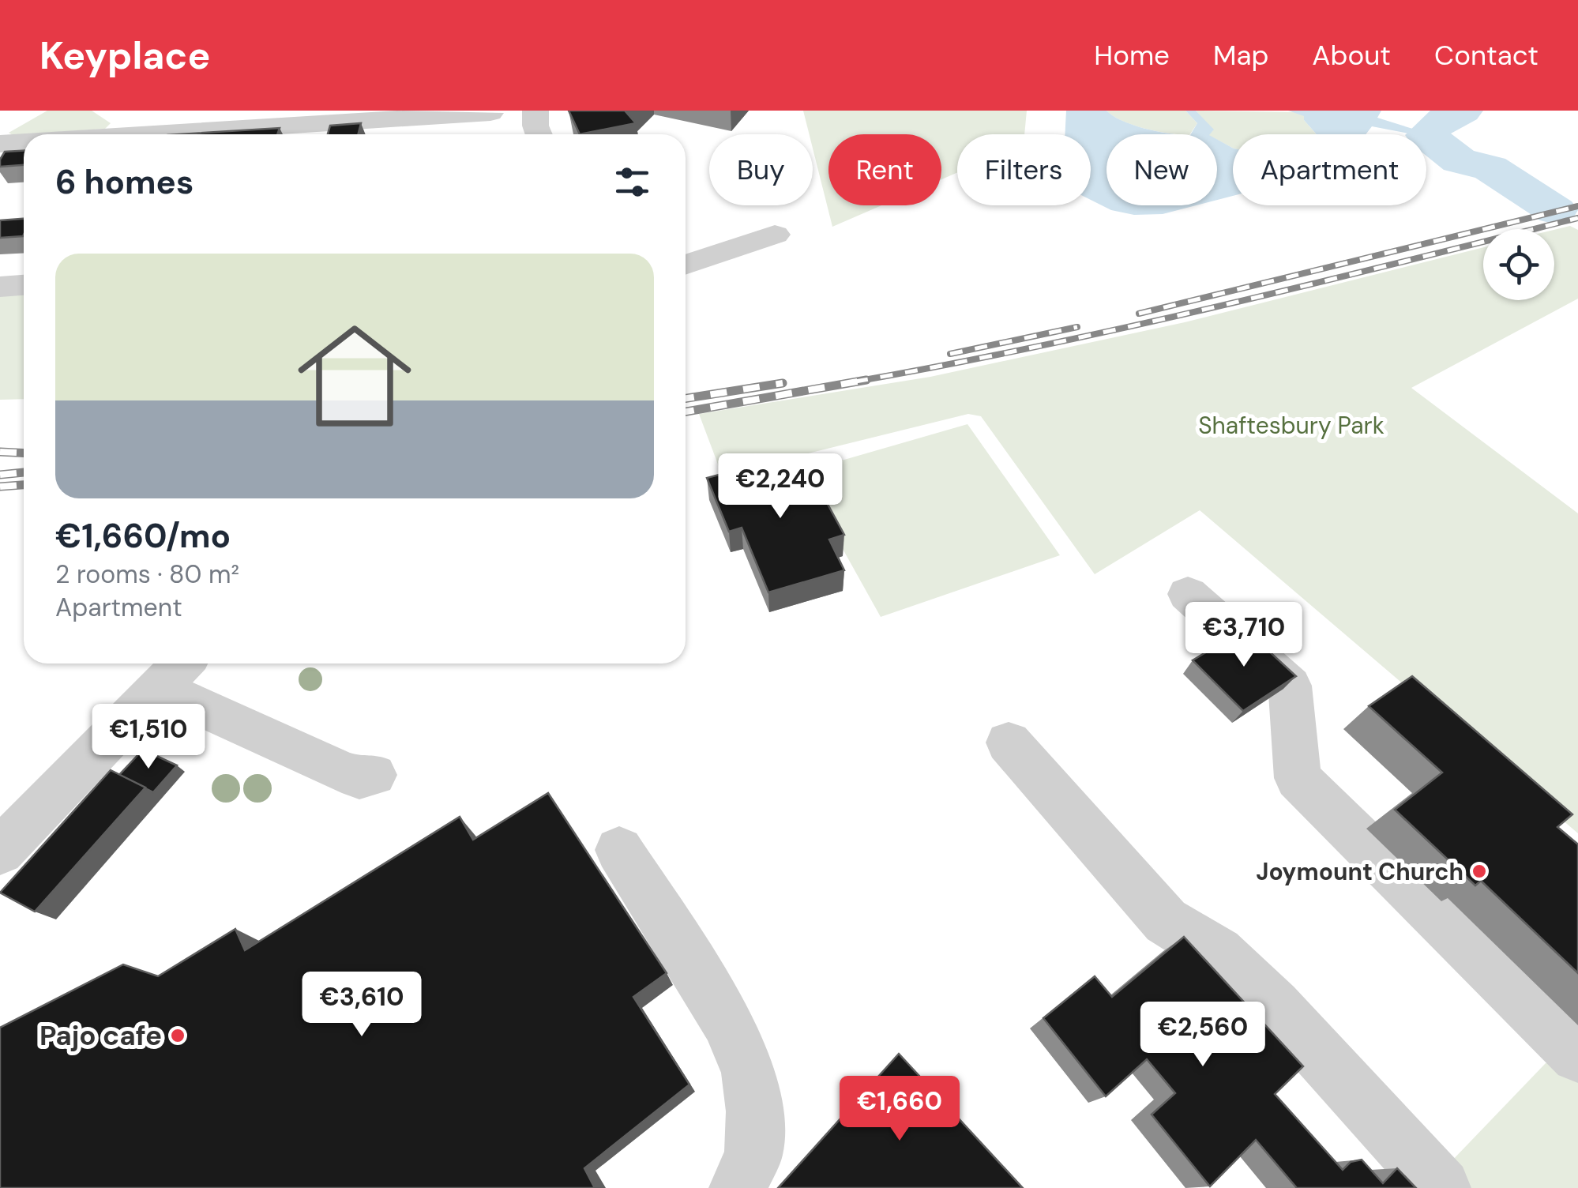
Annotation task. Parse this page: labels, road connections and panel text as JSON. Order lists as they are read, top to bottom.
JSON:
{
  "parks": ["Shaftesbury Park"],
  "places": ["Joymount Church", "Pajo cafe"],
  "page": {
    "header": "Keyplace",
    "nav": [
      "Home",
      "Map",
      "About",
      "Contact"
    ],
    "chip": [
      "Buy",
      "Rent",
      "Filters",
      "New",
      "Apartment"
    ],
    "heading": "6 homes",
    "list": [
      {
        "name": "€1,660/mo",
        "note": "2 rooms · 80 m² · Apartment"
      }
    ],
    "price": [
      "€2,240",
      "€3,710",
      "€1,510",
      "€3,610",
      "€2,560",
      "€1,660"
    ]
  }
}
